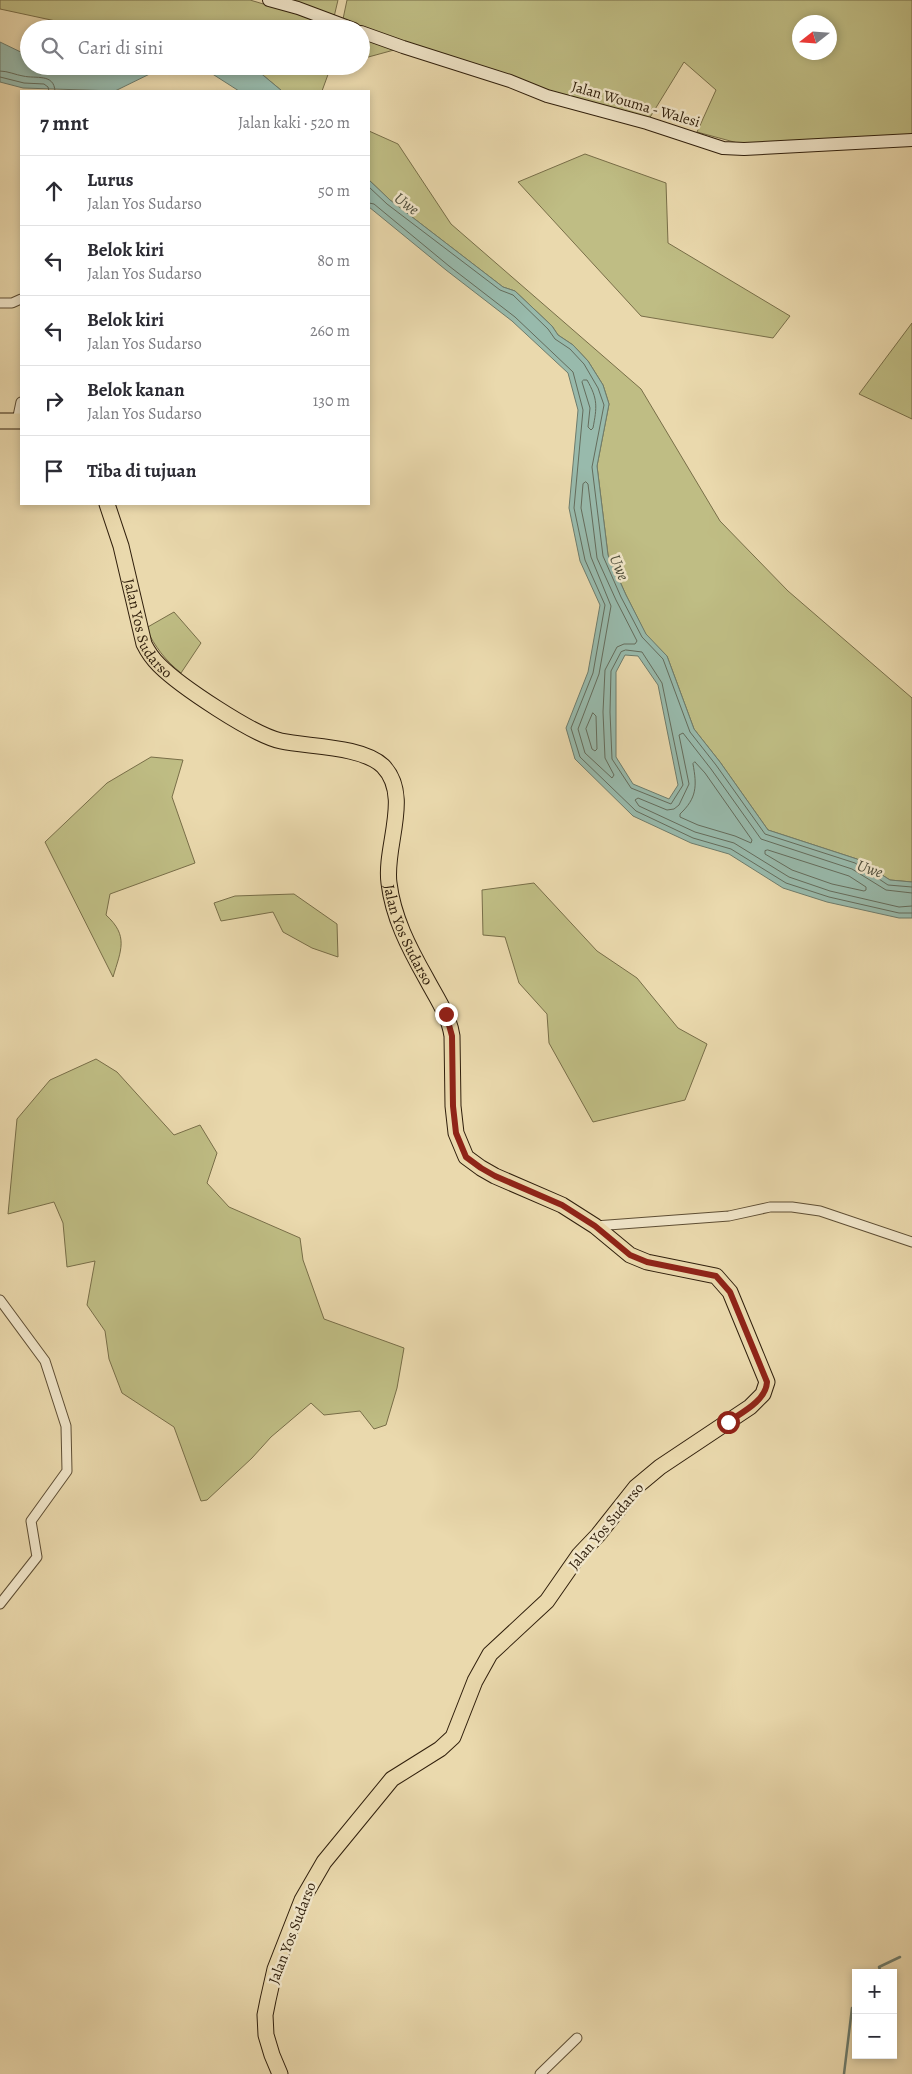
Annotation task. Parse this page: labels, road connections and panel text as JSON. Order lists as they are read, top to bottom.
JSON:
{
  "streets": {
    "main road": ["Jalan Yos Sudarso"],
    "street": ["Jalan Wouma - Walesi"]
  },
  "water": ["Uwe"],
  "north": "left",
  "page": {
    "search": "Cari di sini",
    "heading": ["7 mnt", "Jalan kaki · 520 m"],
    "list": [
      ["Lurus", "Jalan Yos Sudarso", "50 m"],
      ["Belok kiri", "Jalan Yos Sudarso", "80 m"],
      ["Belok kiri", "Jalan Yos Sudarso", "260 m"],
      ["Belok kanan", "Jalan Yos Sudarso", "130 m"],
      "Tiba di tujuan"
    ],
    "map_buttons": ["+", "−"]
  }
}
